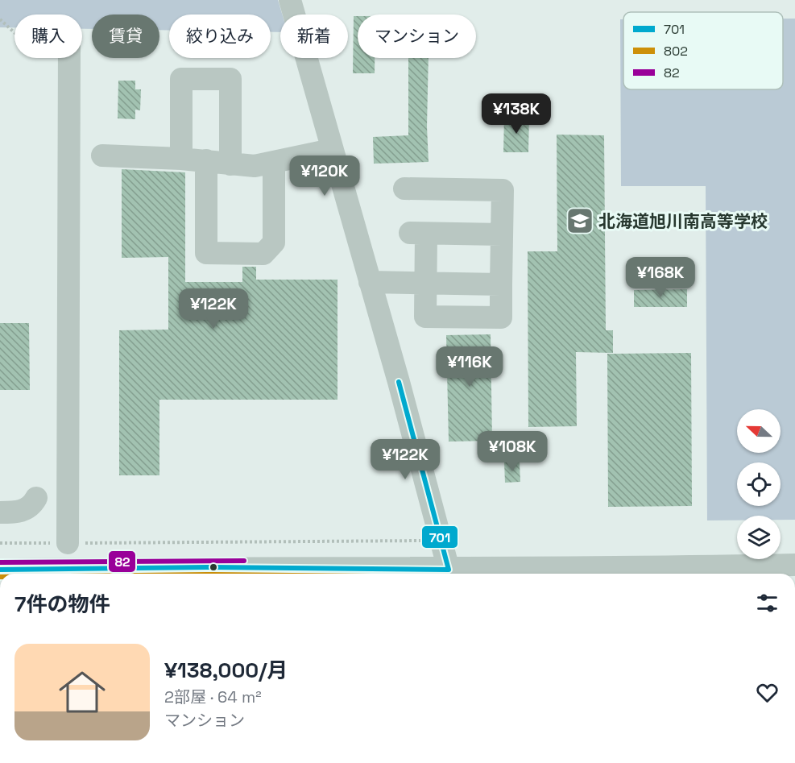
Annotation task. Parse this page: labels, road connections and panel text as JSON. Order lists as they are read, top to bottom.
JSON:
{
  "places": {
    "school or university": ["北海道旭川南高等学校"]
  },
  "lines": ["transit line 701", "transit line 82"],
  "legend": ["701", "802", "82"],
  "north": "left",
  "page": {
    "chip": [
      "購入",
      "賃貸",
      "絞り込み",
      "新着",
      "マンション"
    ],
    "price": [
      "¥138K",
      "¥120K",
      "¥168K",
      "¥122K",
      "¥116K",
      "¥108K",
      "¥122K"
    ],
    "heading": "7件の物件",
    "list": [
      {
        "name": "¥138,000/月",
        "note": "2部屋 · 64 m² · マンション"
      }
    ]
  }
}
